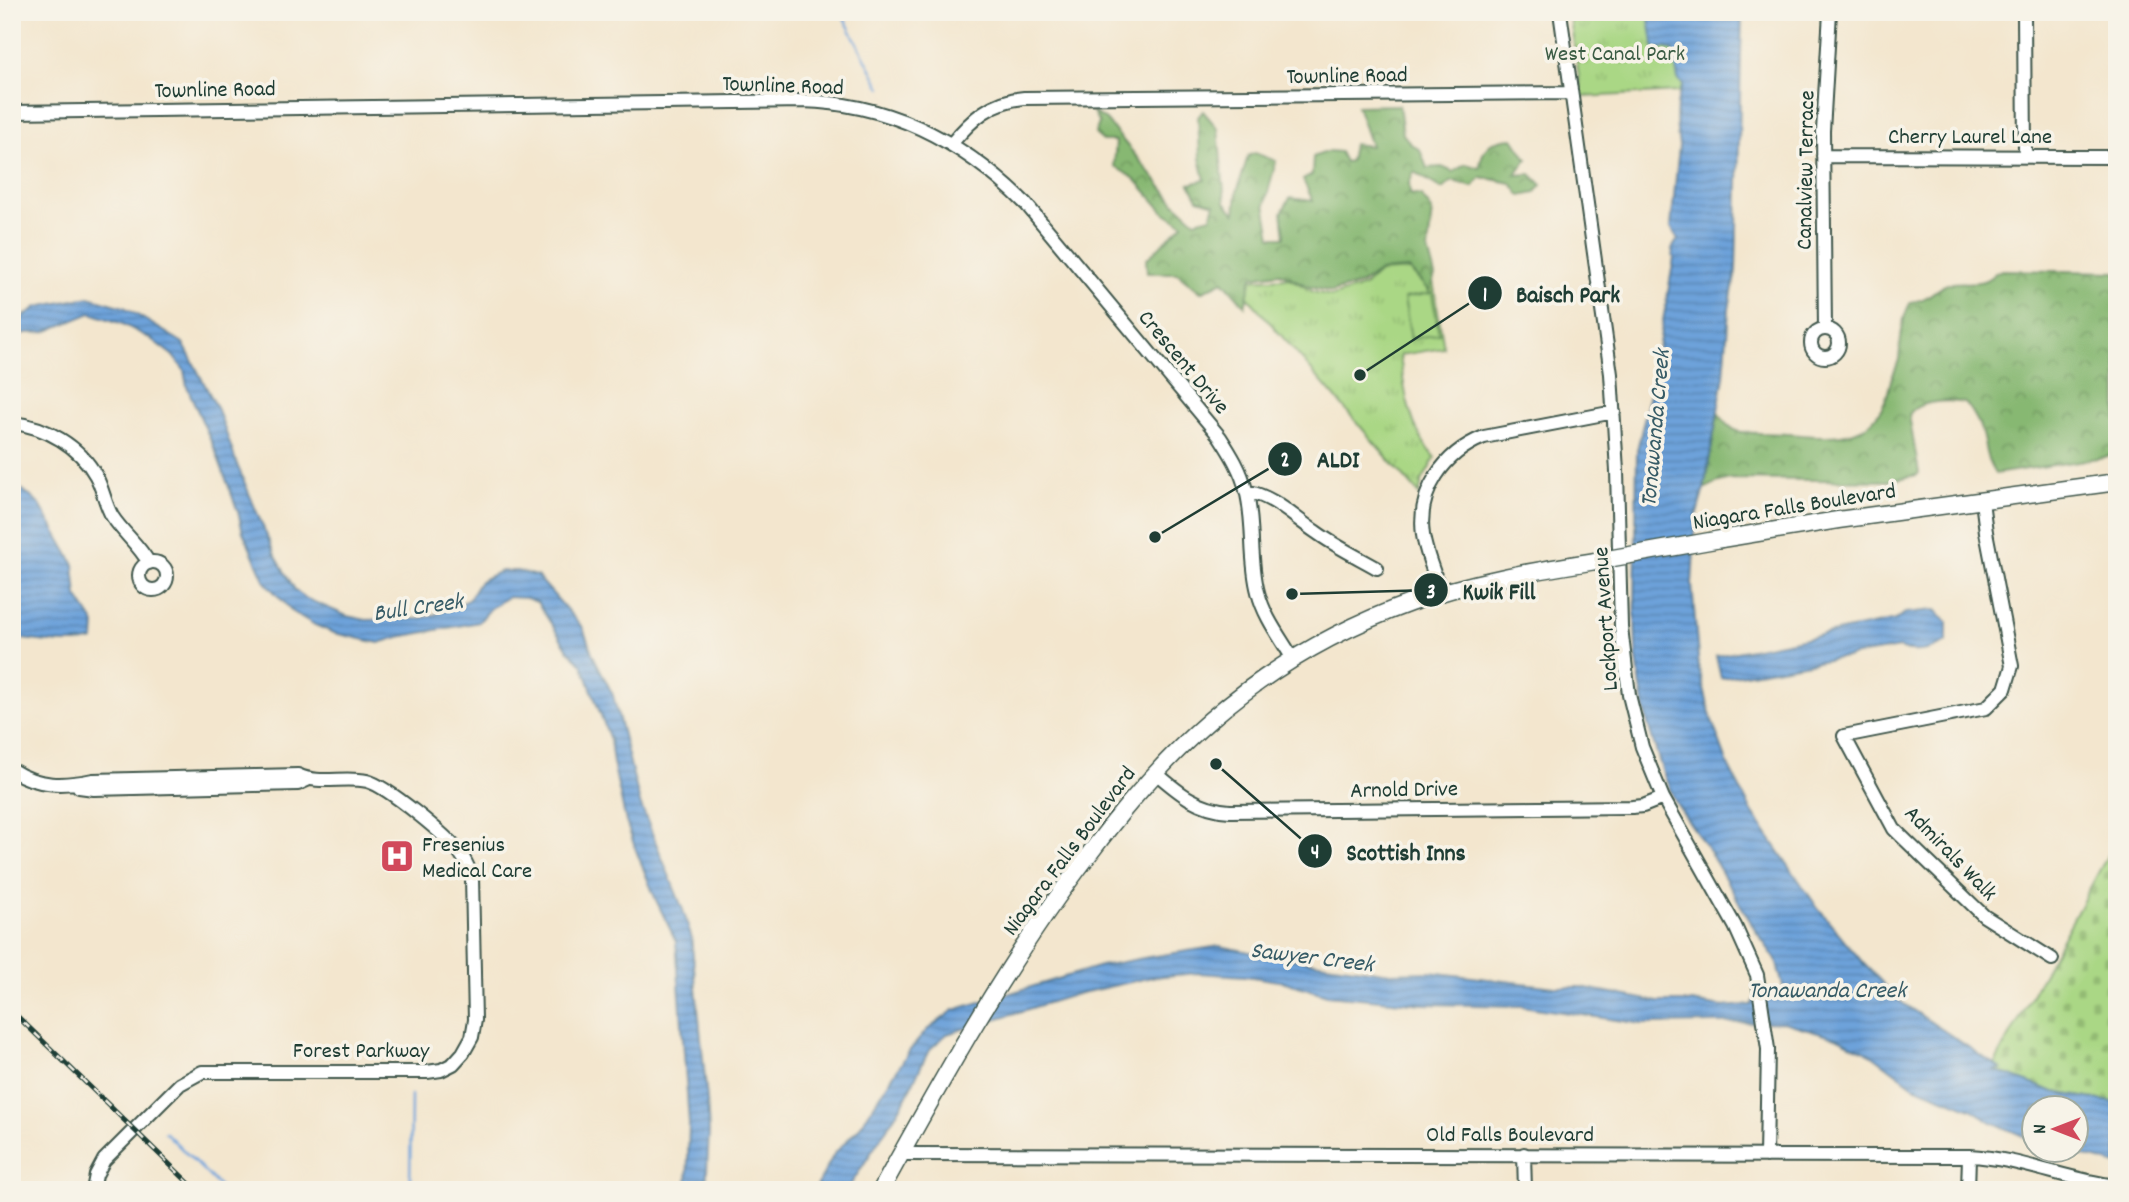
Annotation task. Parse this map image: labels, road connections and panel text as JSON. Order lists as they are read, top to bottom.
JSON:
{
  "streets": {
    "main road": ["Niagara Falls Boulevard"],
    "street": [
      "Townline Road",
      "Cherry Laurel Lane",
      "Canalview Terrace",
      "Crescent Drive",
      "Lockport Avenue",
      "Arnold Drive",
      "Admirals Walk",
      "Forest Parkway",
      "Old Falls Boulevard"
    ]
  },
  "crossings": [
    ["Townline Road", "Crescent Drive"],
    ["Townline Road", "Lockport Avenue"],
    ["Cherry Laurel Lane", "Canalview Terrace"],
    ["Crescent Drive", "Niagara Falls Boulevard"],
    ["Niagara Falls Boulevard", "Arnold Drive"],
    ["Niagara Falls Boulevard", "Admirals Walk"],
    ["Niagara Falls Boulevard", "Old Falls Boulevard"],
    ["Lockport Avenue", "Arnold Drive"],
    ["Lockport Avenue", "Old Falls Boulevard"]
  ],
  "water": ["Tonawanda Creek", "Bull Creek", "Sawyer Creek"],
  "parks": ["West Canal Park"],
  "places": {
    "other": [
      "Baisch Park",
      "ALDI",
      "Kwik Fill",
      "Scottish Inns"
    ],
    "hospital": ["Fresenius Medical Care"]
  },
  "north": "left"
}
